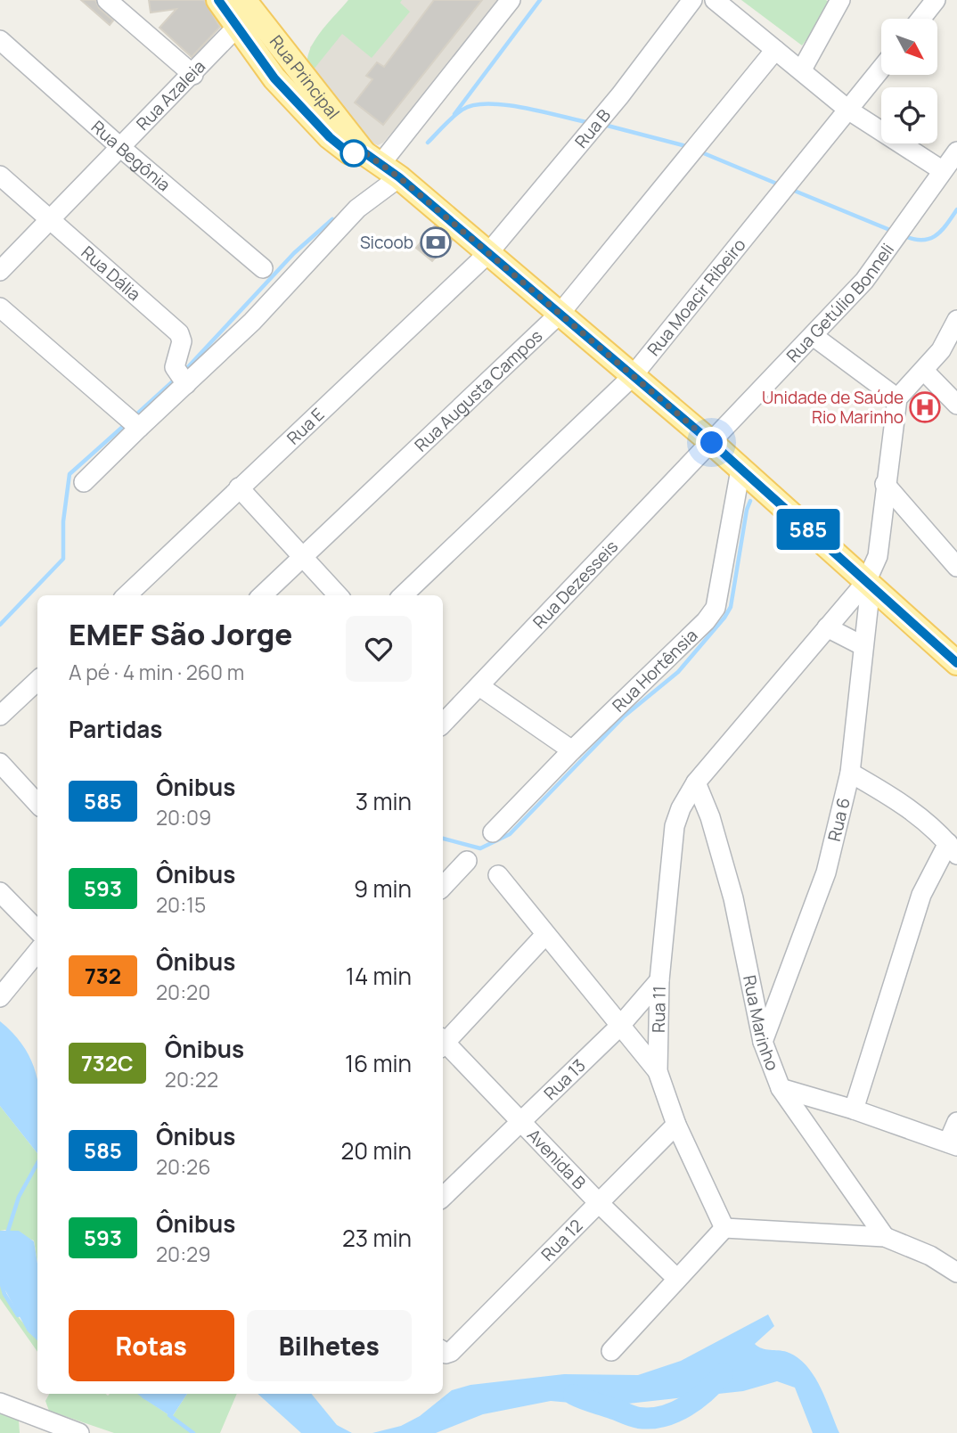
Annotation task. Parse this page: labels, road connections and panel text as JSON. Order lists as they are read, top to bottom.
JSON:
{
  "streets": {
    "main road": ["Rua Principal"],
    "street": [
      "Rua Azaleia",
      "Rua B",
      "Rua Begônia",
      "Rua Dália",
      "Rua Moacir Ribeiro",
      "Rua Getúlio Bonneli",
      "Rua Augusta Campos",
      "Rua E",
      "Rua Dezesseis",
      "Rua Hortênsia",
      "Rua 6",
      "Rua 11",
      "Rua Marinho",
      "Rua 13",
      "Avenida B",
      "Rua 12"
    ]
  },
  "crossings": [
    ["Rua Principal", "Rua Azaleia"],
    ["Rua Principal", "Rua B"],
    ["Rua Principal", "Rua Moacir Ribeiro"],
    ["Rua Principal", "Rua Getúlio Bonneli"],
    ["Rua Principal", "Rua Augusta Campos"],
    ["Rua Principal", "Rua E"],
    ["Rua Principal", "Rua Dezesseis"],
    ["Rua Principal", "Rua Hortênsia"],
    ["Rua Principal", "Rua 6"],
    ["Rua Principal", "Rua 11"],
    ["Rua Azaleia", "Rua Begônia"],
    ["Rua Azaleia", "Rua Dália"],
    ["Rua B", "Rua E"],
    ["Rua Getúlio Bonneli", "Rua Dezesseis"],
    ["Rua 6", "Rua 11"],
    ["Rua 6", "Rua Marinho"],
    ["Rua 11", "Rua Marinho"],
    ["Rua 11", "Rua 13"],
    ["Rua 11", "Rua 12"],
    ["Rua 13", "Avenida B"],
    ["Avenida B", "Rua 12"]
  ],
  "places": {
    "bank": ["Sicoob"],
    "hospital": ["Unidade de Saúde Rio Marinho"]
  },
  "lines": ["bus line 585"],
  "north": "bottom right",
  "page": {
    "on_map": "585",
    "heading": [
      ["EMEF São Jorge", "A pé · 4 min · 260 m"],
      "Partidas"
    ],
    "list": [
      {
        "mark": "585",
        "name": "Ônibus",
        "note": "20:09",
        "value": "3 min"
      },
      {
        "mark": "593",
        "name": "Ônibus",
        "note": "20:15",
        "value": "9 min"
      },
      {
        "mark": "732",
        "name": "Ônibus",
        "note": "20:20",
        "value": "14 min"
      },
      {
        "mark": "732C",
        "name": "Ônibus",
        "note": "20:22",
        "value": "16 min"
      },
      {
        "mark": "585",
        "name": "Ônibus",
        "note": "20:26",
        "value": "20 min"
      },
      {
        "mark": "593",
        "name": "Ônibus",
        "note": "20:29",
        "value": "23 min"
      }
    ],
    "buttons": ["Rotas", "Bilhetes"]
  }
}
